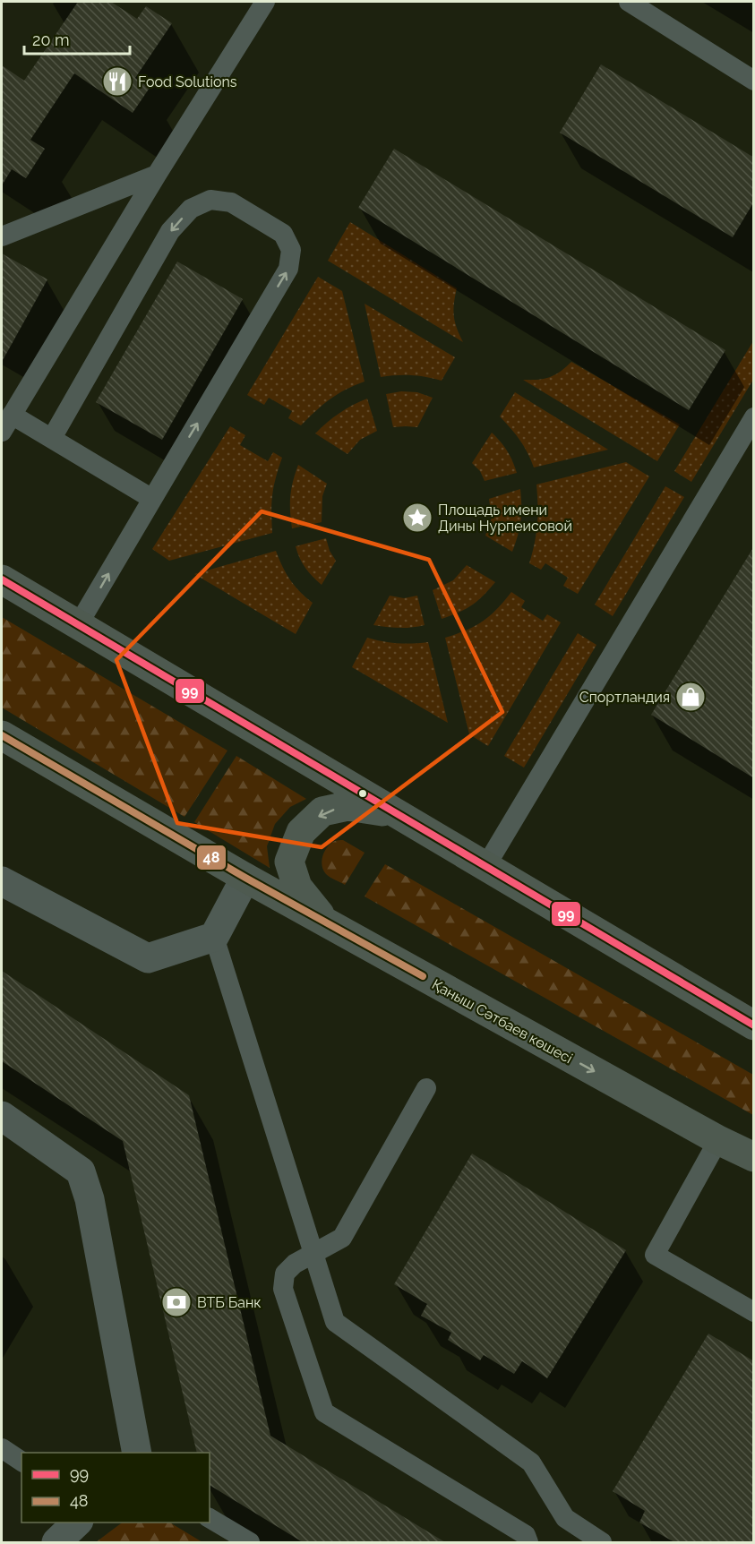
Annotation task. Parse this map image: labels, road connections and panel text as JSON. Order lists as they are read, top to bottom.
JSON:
{
  "streets": {
    "main road": ["Қаныш Сәтбаев көшесі"]
  },
  "places": {
    "restaurant": ["Food Solutions"],
    "place": ["Площадь имени Дины Нурпеисовой"],
    "shop": ["Спортландия"],
    "bank": ["ВТБ Банк"]
  },
  "lines": ["transit line 99", "transit line 48"],
  "legend": ["99", "48"],
  "scale_bar": "20 m"
}
